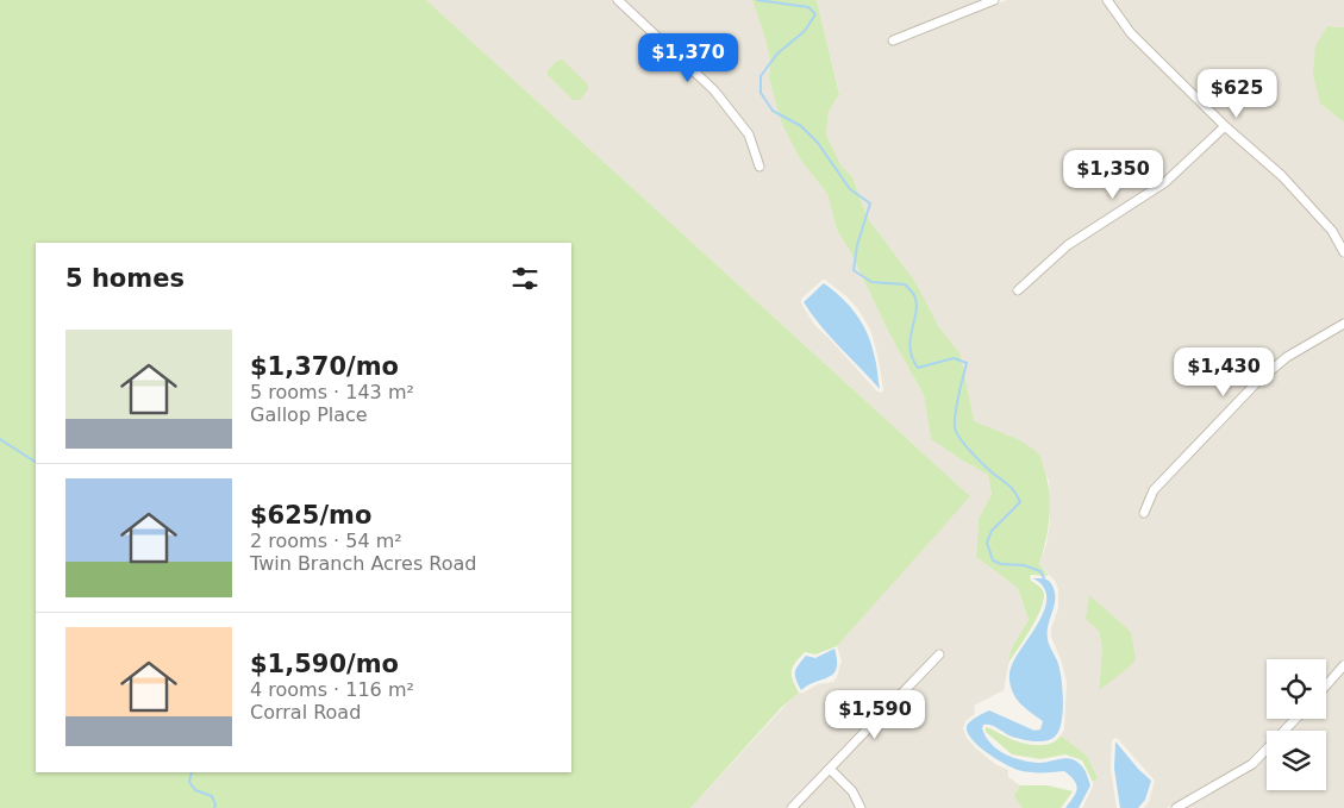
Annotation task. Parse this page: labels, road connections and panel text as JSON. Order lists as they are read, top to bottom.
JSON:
{
  "page": {
    "price": [
      "$1,370",
      "$625",
      "$1,350",
      "$1,430",
      "$1,590"
    ],
    "heading": "5 homes",
    "list": [
      {
        "name": "$1,370/mo",
        "note": "5 rooms · 143 m² · Gallop Place"
      },
      {
        "name": "$625/mo",
        "note": "2 rooms · 54 m² · Twin Branch Acres Road"
      },
      {
        "name": "$1,590/mo",
        "note": "4 rooms · 116 m² · Corral Road"
      }
    ]
  }
}
